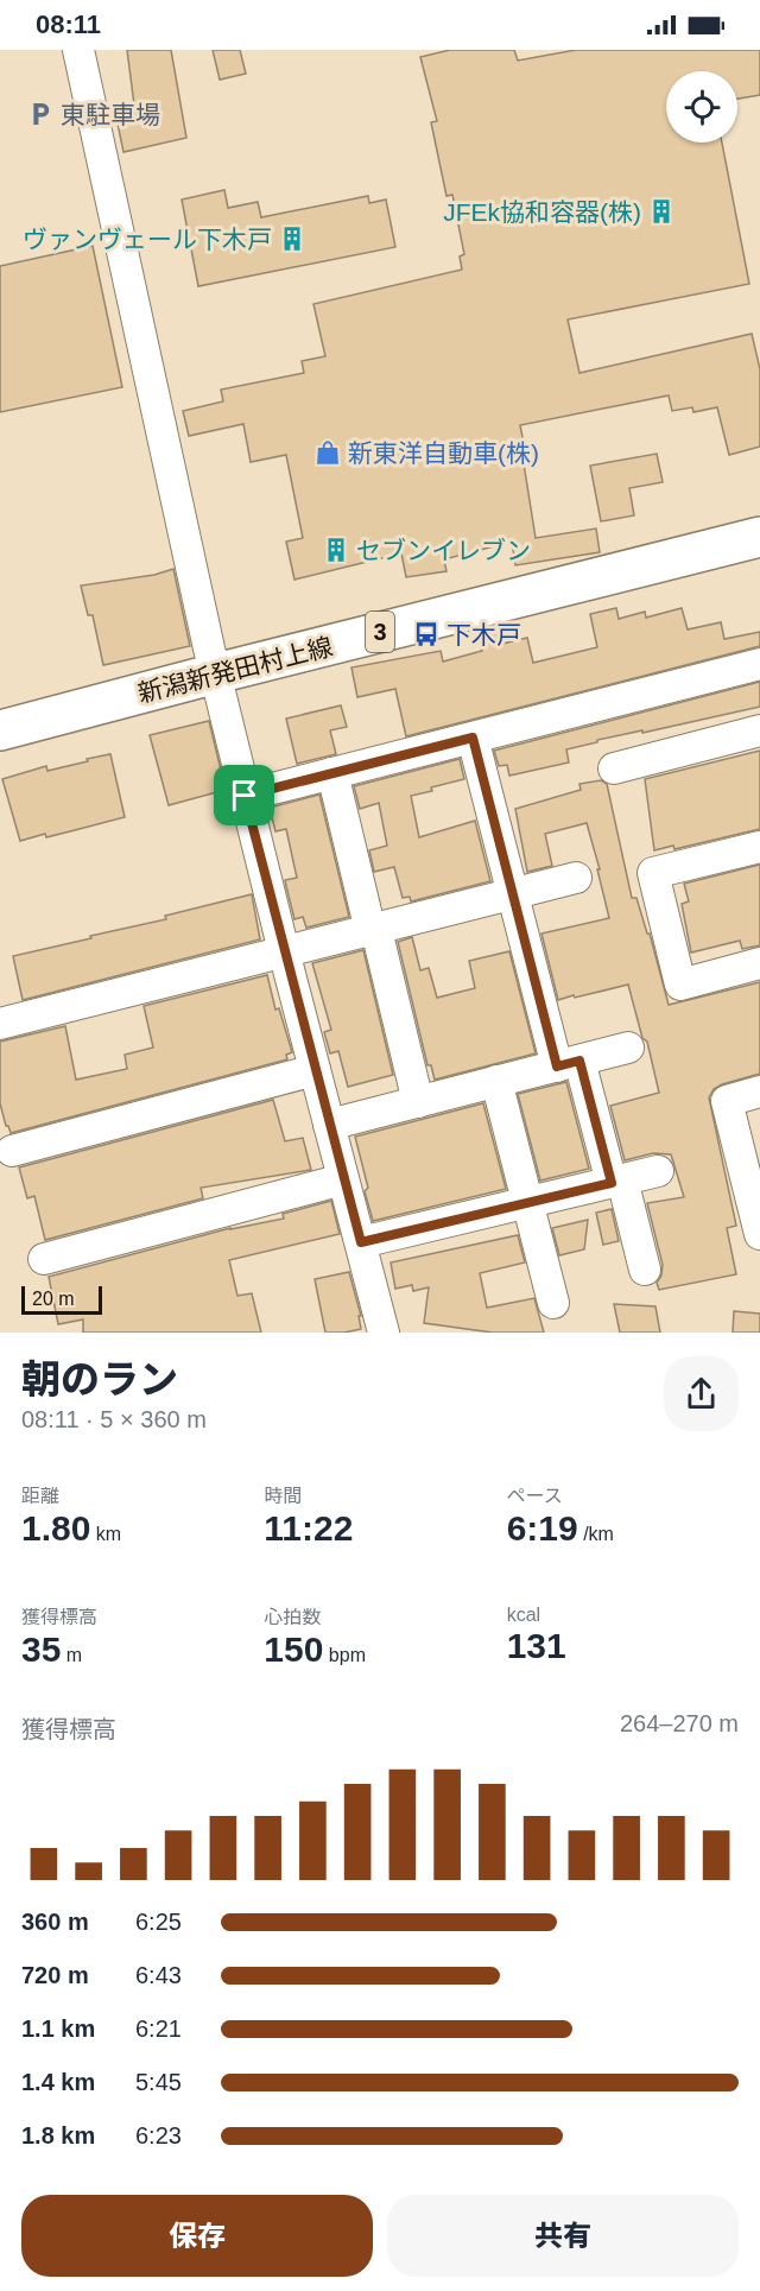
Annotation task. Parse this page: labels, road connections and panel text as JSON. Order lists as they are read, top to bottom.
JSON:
{
  "streets": {
    "main road": ["3", "新潟新発田村上線"]
  },
  "places": {
    "parking": ["東駐車場"],
    "building": ["JFEk協和容器(株)", "ヴァンヴェール下木戸", "セブンイレブン"],
    "shop": ["新東洋自動車(株)"],
    "bus stop": ["下木戸"]
  },
  "scale_bar": "20 m",
  "page": {
    "status": "08:11",
    "scale": "20 m",
    "heading": ["朝のラン", "08:11 · 5 × 360 m"],
    "stats": [
      ["距離", "1.80 km"],
      ["時間", "11:22"],
      ["ペース", "6:19 /km"],
      ["獲得標高", "35 m"],
      ["心拍数", "150 bpm"],
      ["kcal", "131"]
    ],
    "chart": ["獲得標高", "264–270 m"],
    "list": [
      {
        "name": "360 m",
        "note": "6:25"
      },
      {
        "name": "720 m",
        "note": "6:43"
      },
      {
        "name": "1.1 km",
        "note": "6:21"
      },
      {
        "name": "1.4 km",
        "note": "5:45"
      },
      {
        "name": "1.8 km",
        "note": "6:23"
      }
    ],
    "buttons": ["保存", "共有"]
  }
}
